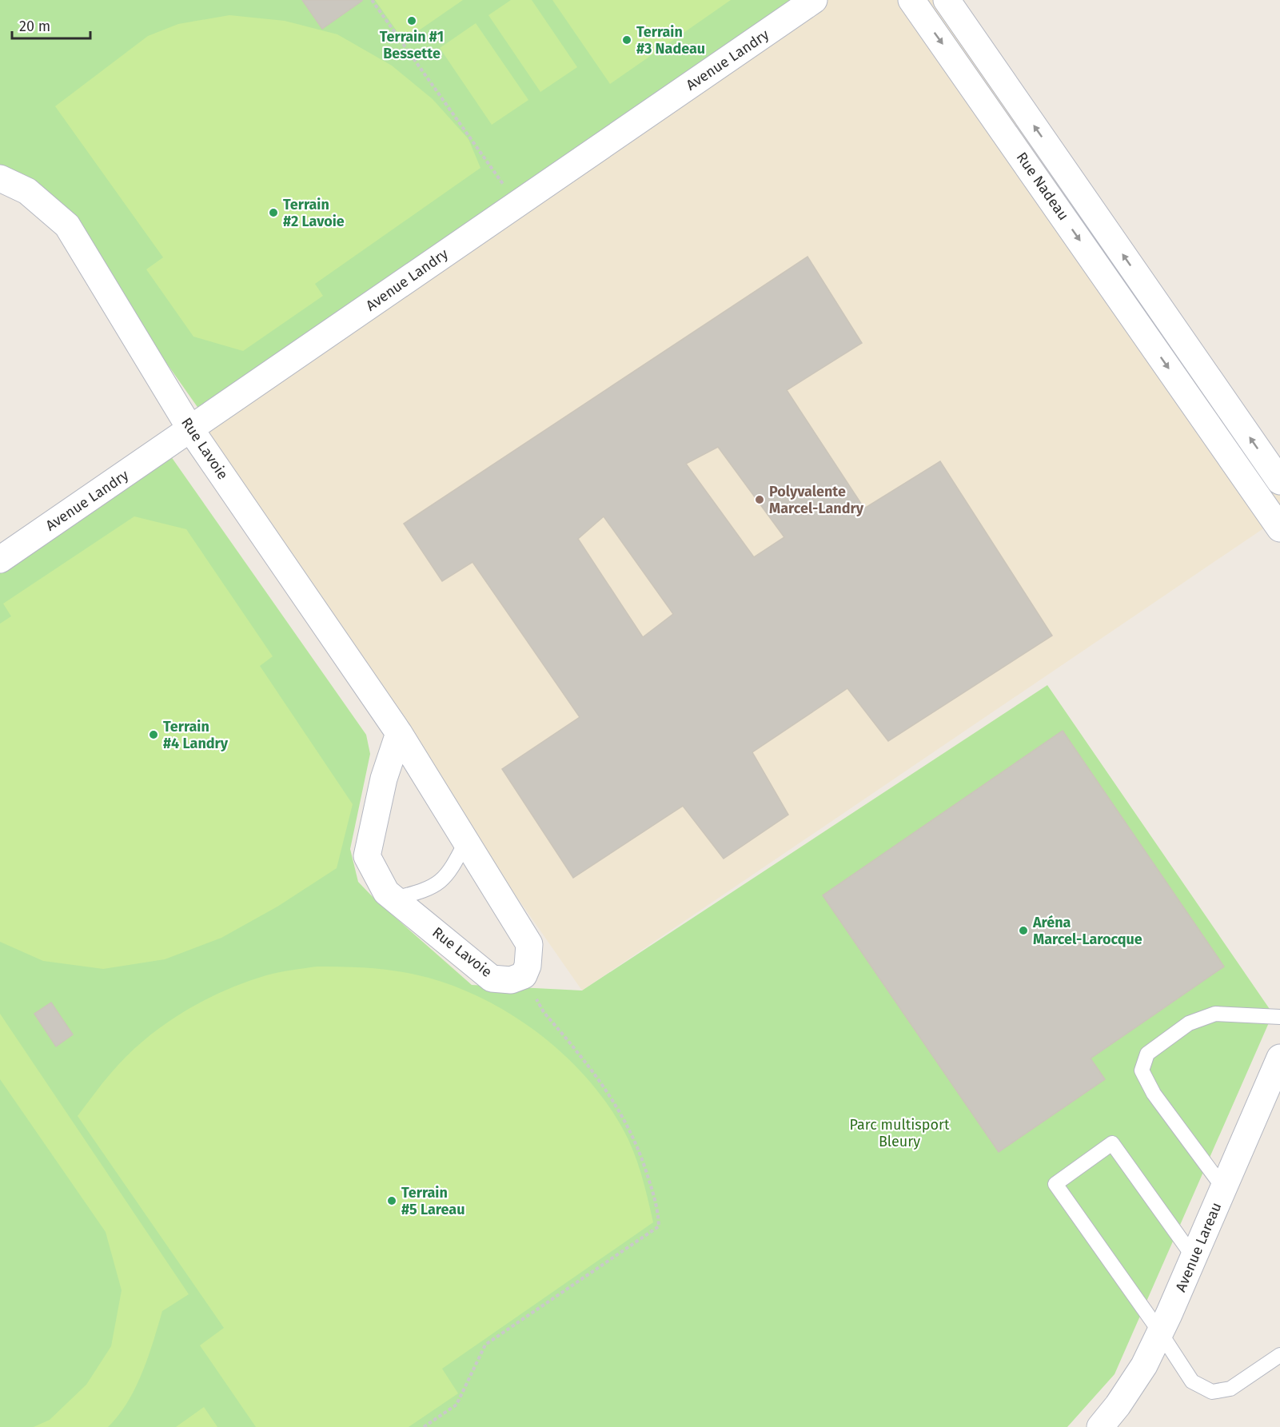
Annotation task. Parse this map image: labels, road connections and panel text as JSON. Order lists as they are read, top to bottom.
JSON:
{
  "streets": {
    "street": [
      "Avenue Landry",
      "Rue Nadeau",
      "Rue Lavoie",
      "Avenue Lareau"
    ]
  },
  "crossings": [
    ["Avenue Landry", "Rue Lavoie"]
  ],
  "parks": ["Parc multisport Bleury"],
  "places": [
    "Terrain #1 Bessette",
    "Terrain #3 Nadeau",
    "Terrain #2 Lavoie",
    "Polyvalente Marcel-Landry",
    "Terrain #4 Landry",
    "Aréna Marcel-Larocque",
    "Terrain #5 Lareau"
  ],
  "scale_bar": "20 m"
}
